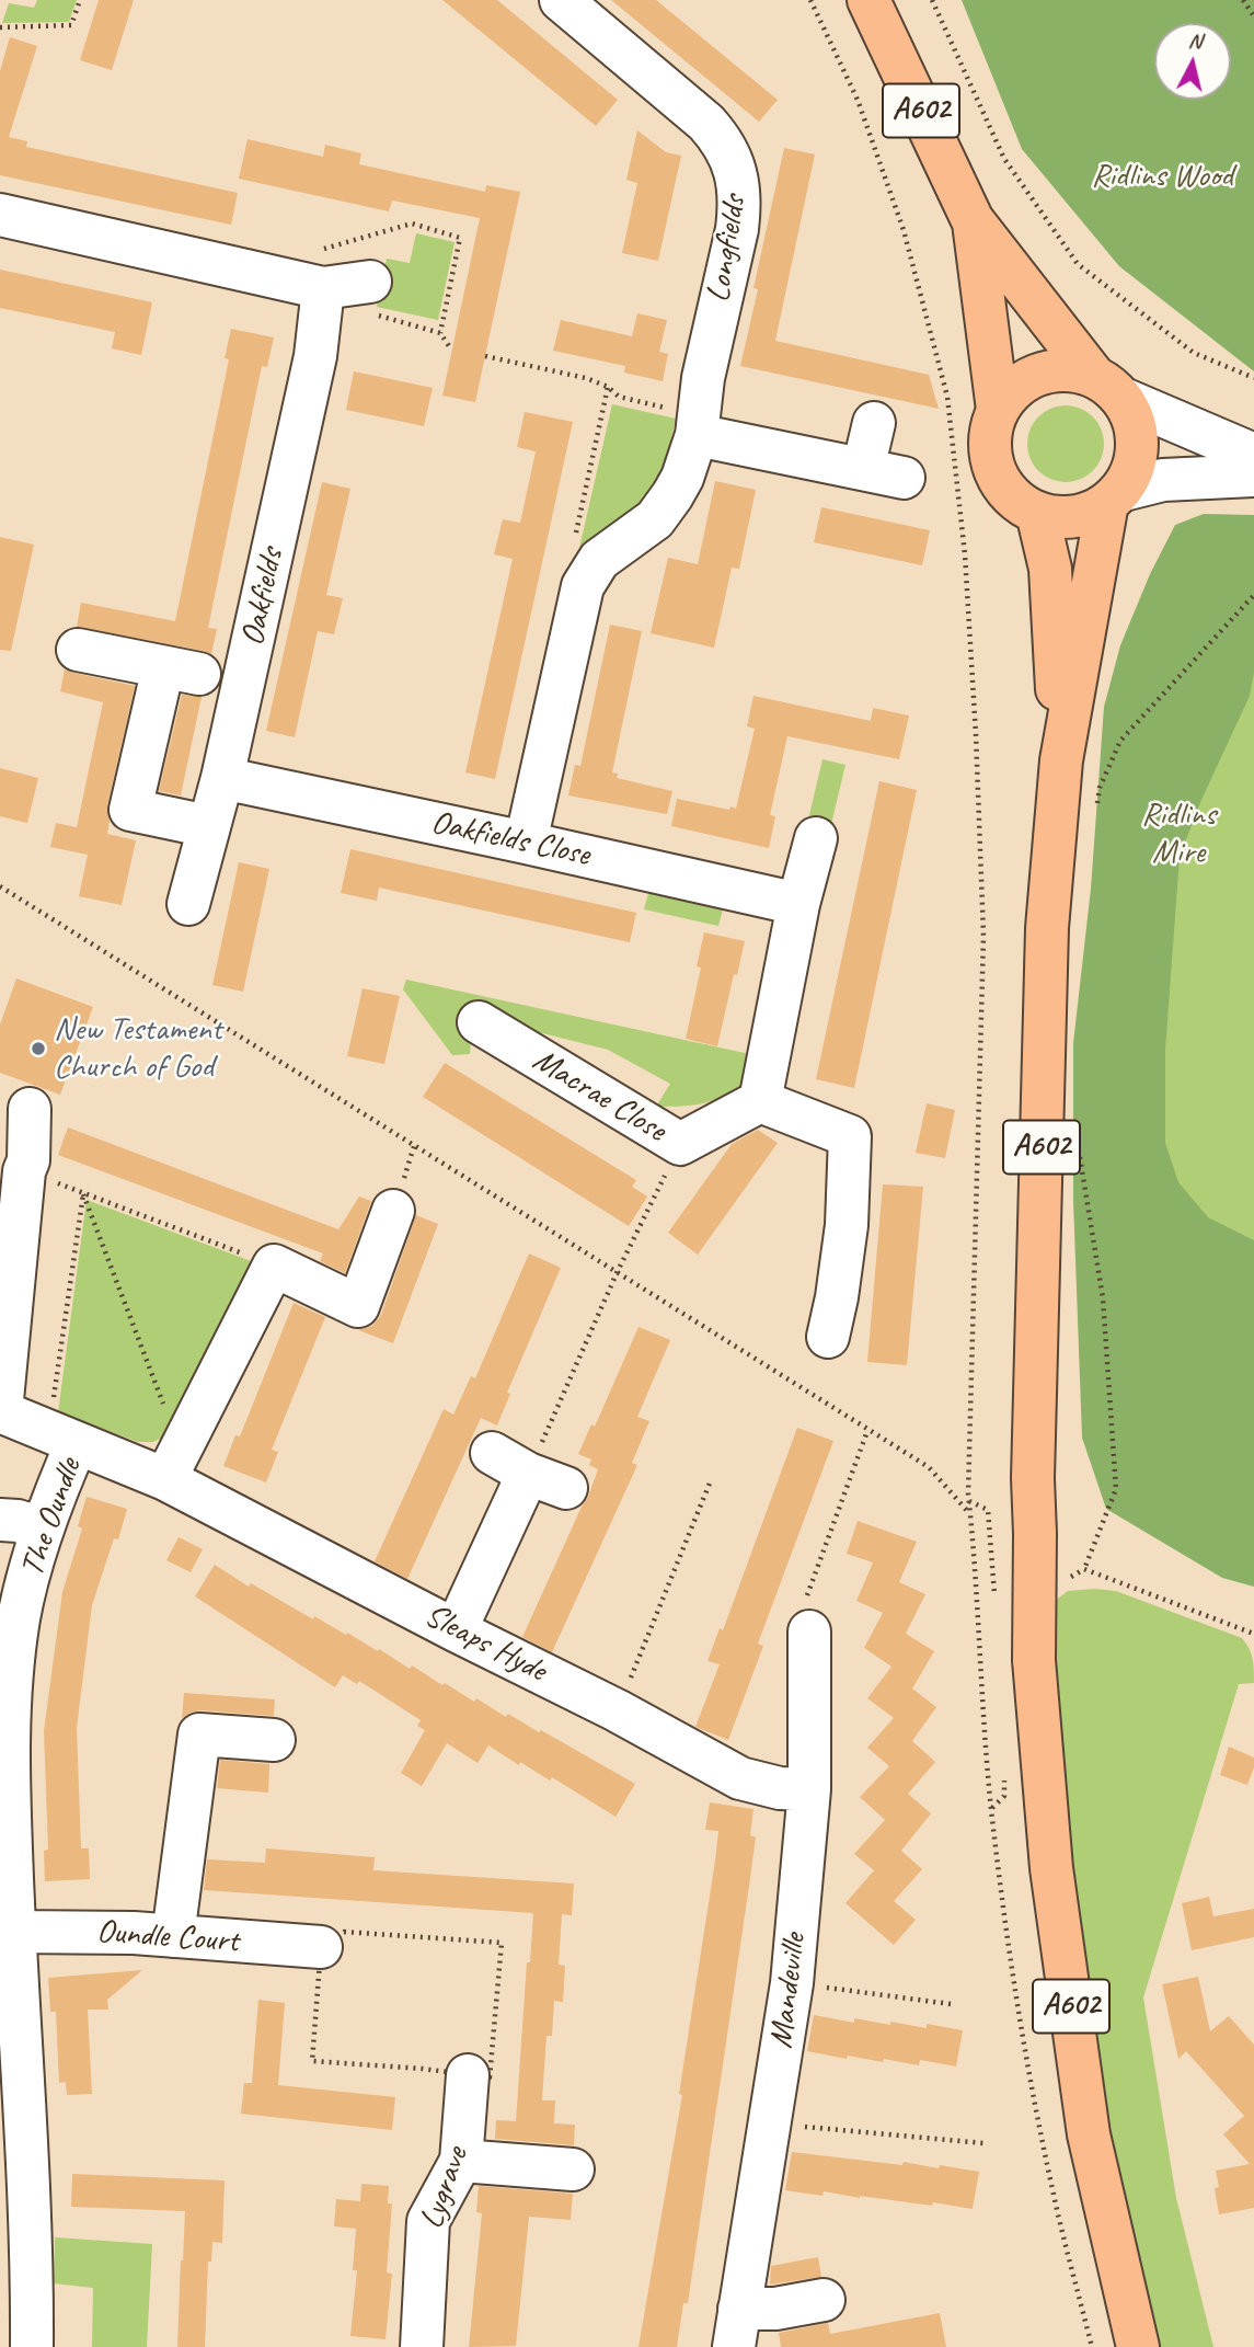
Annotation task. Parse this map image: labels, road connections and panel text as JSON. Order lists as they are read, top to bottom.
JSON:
{
  "streets": {
    "highway": ["A602"],
    "street": [
      "Longfields",
      "Oakfields",
      "Oakfields Close",
      "Macrae Close",
      "The Oundle",
      "Sleaps Hyde",
      "Oundle Court",
      "Mandeville",
      "Lygrave"
    ]
  },
  "crossings": [
    ["Longfields", "Oakfields Close"],
    ["Oakfields", "Oakfields Close"],
    ["The Oundle", "Sleaps Hyde"],
    ["The Oundle", "Oundle Court"],
    ["Sleaps Hyde", "Mandeville"]
  ],
  "parks": ["Ridlins Wood", "Ridlins Mire"],
  "places": ["New Testament Church of God"],
  "north": "top"
}
